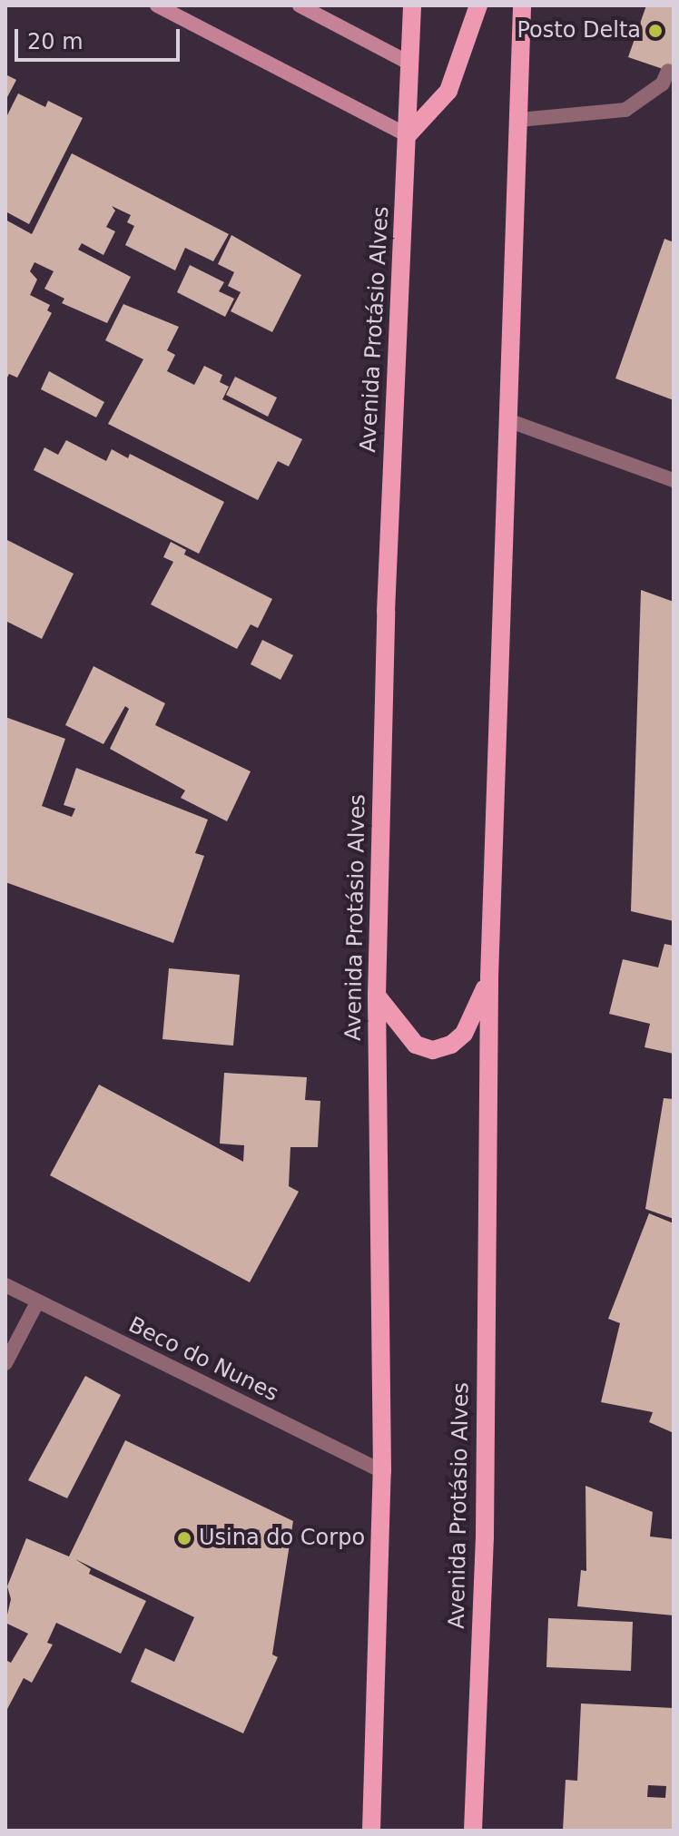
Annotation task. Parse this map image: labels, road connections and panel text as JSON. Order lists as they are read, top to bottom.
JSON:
{
  "streets": {
    "main road": ["Avenida Protásio Alves"],
    "street": ["Beco do Nunes"]
  },
  "crossings": [
    ["Avenida Protásio Alves", "Beco do Nunes"]
  ],
  "places": ["Posto Delta", "Usina do Corpo"],
  "scale_bar": "20 m"
}
